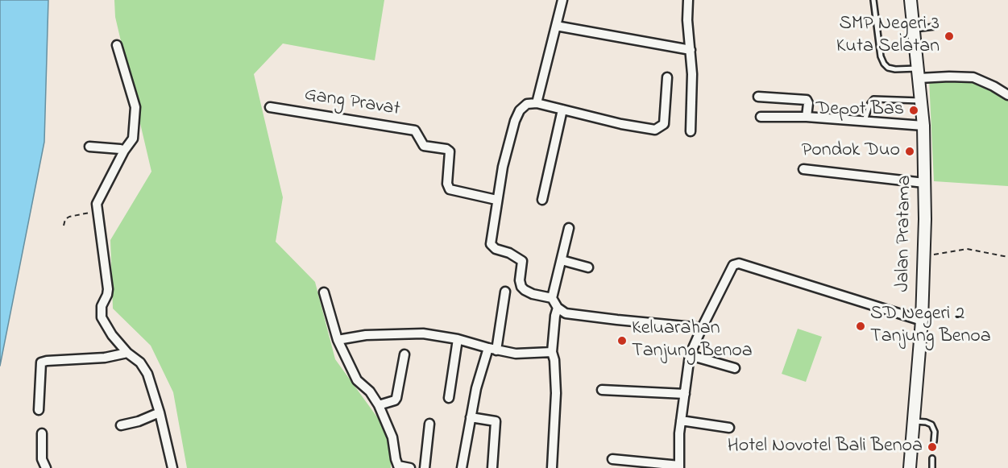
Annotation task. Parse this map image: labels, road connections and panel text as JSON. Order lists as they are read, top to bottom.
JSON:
{
  "streets": {
    "street": ["Gang Pravat", "Jalan Pratama"]
  },
  "places": [
    "SMP Negeri 3 Kuta Selatan",
    "Depot Bas",
    "Pondok Duo",
    "SD Negeri 2 Tanjung Benoa",
    "Keluarahan Tanjung Benoa",
    "Hotel Novotel Bali Benoa"
  ]
}
